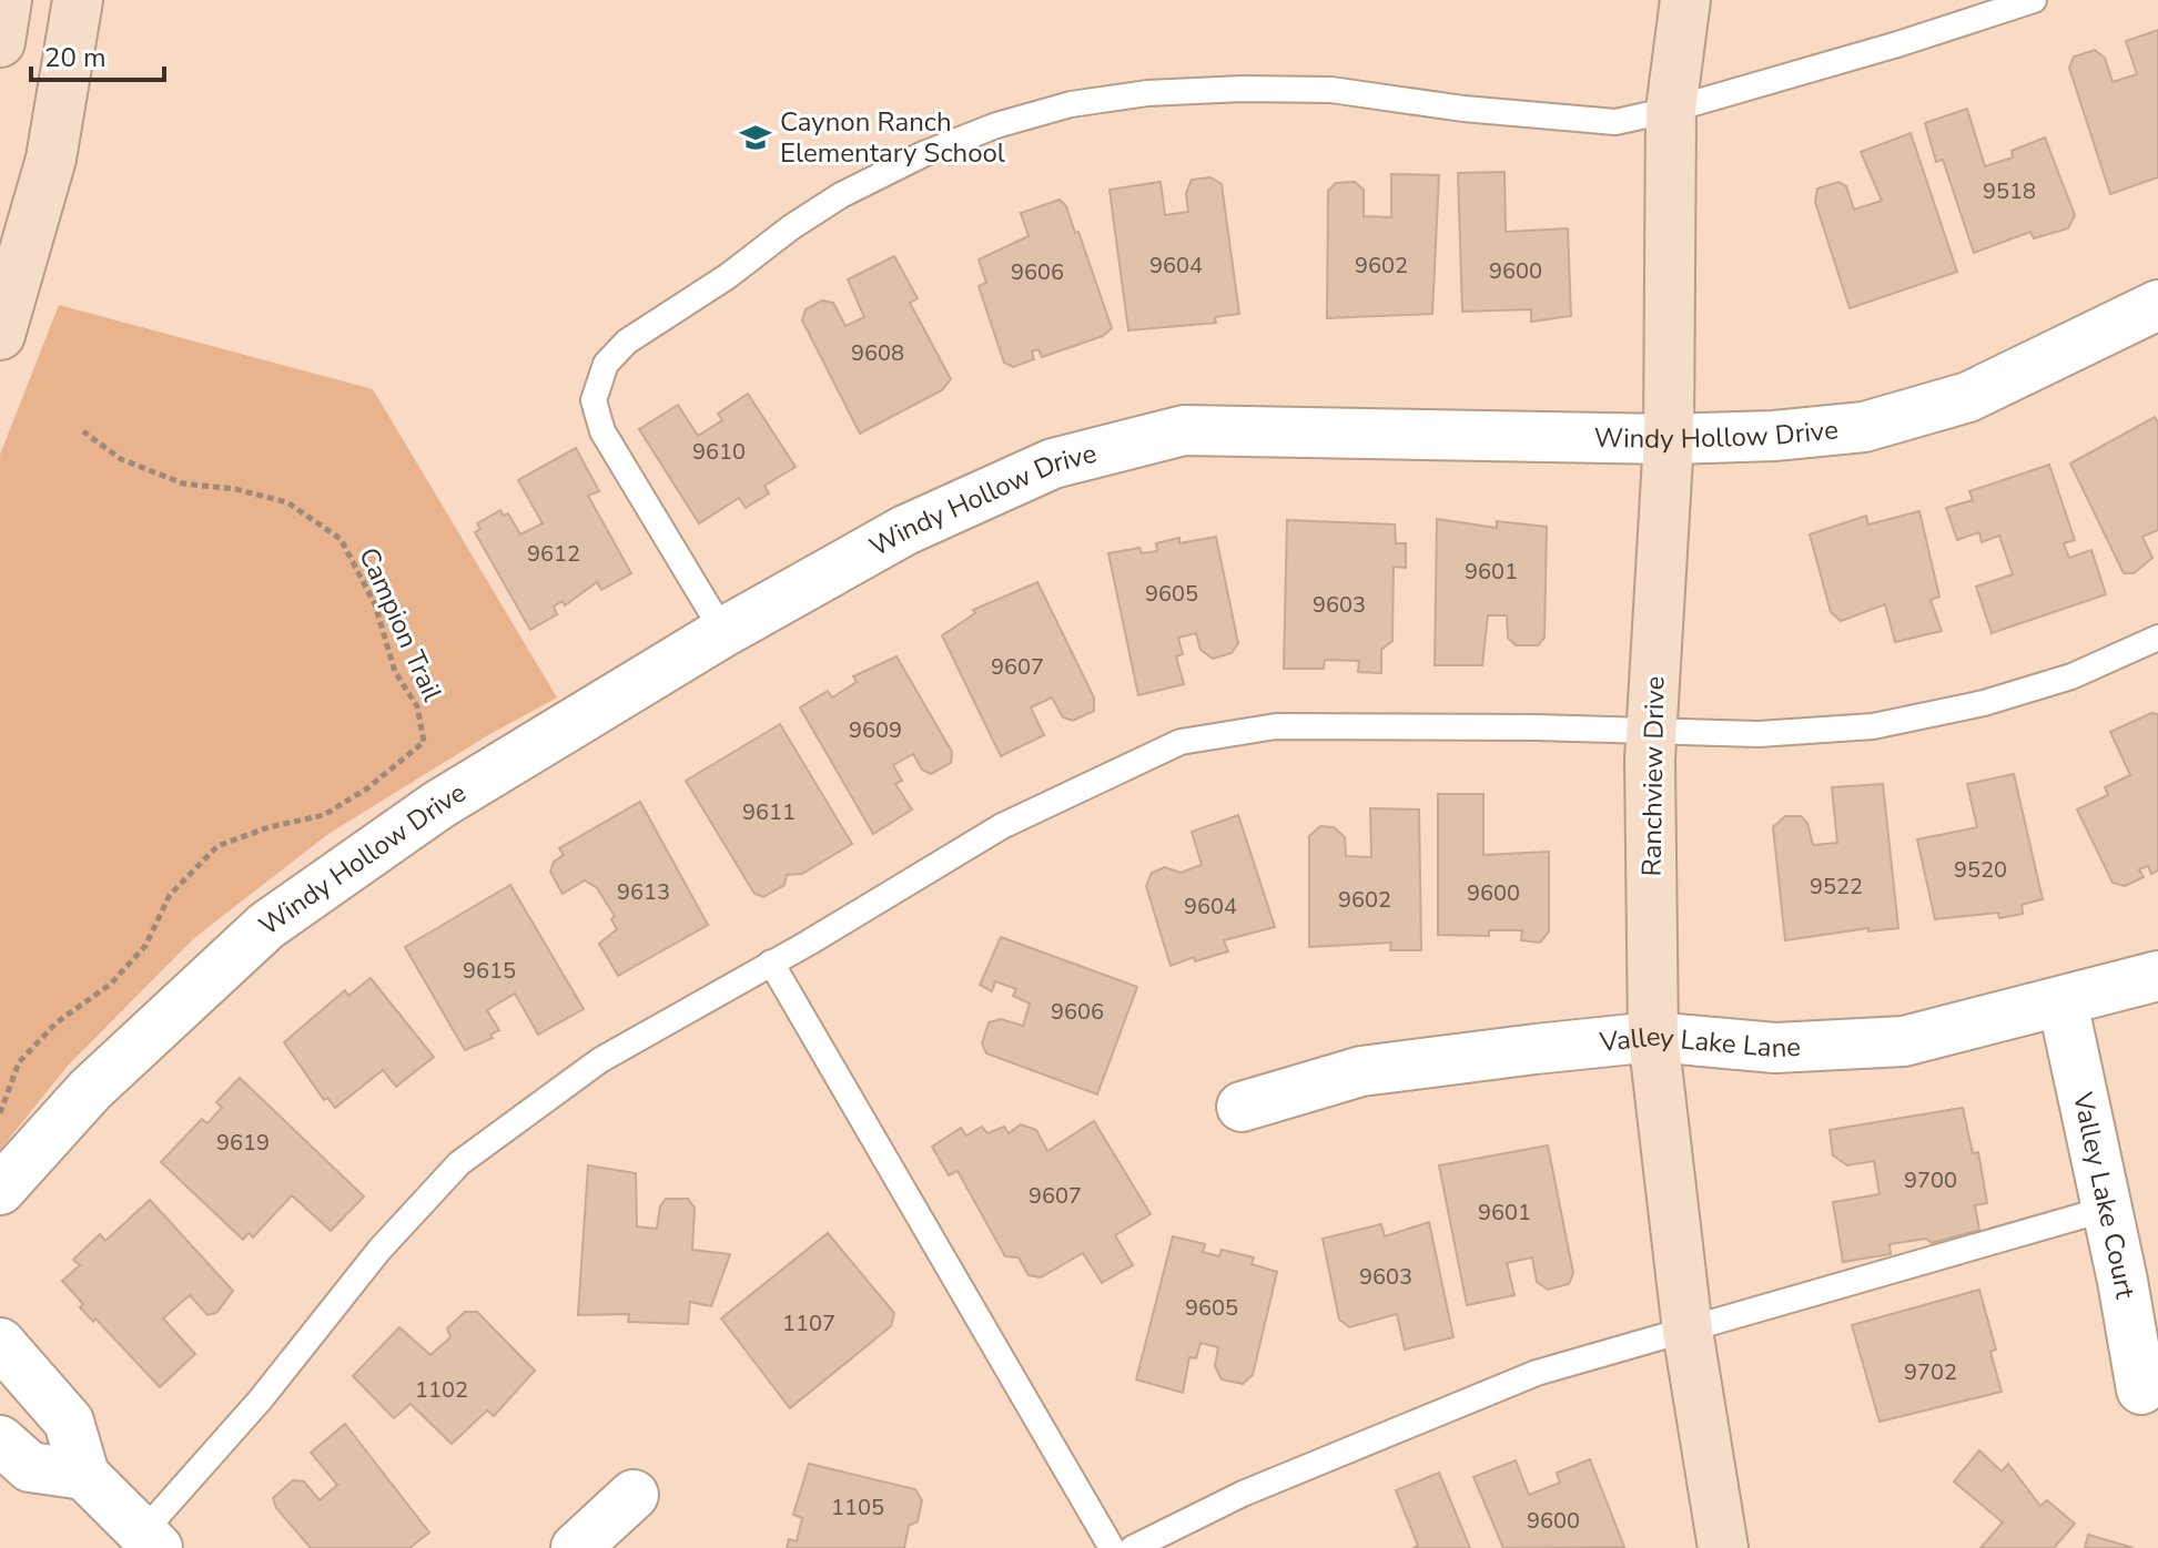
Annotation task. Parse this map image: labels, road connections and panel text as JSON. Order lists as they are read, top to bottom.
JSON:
{
  "streets": {
    "street": [
      "Windy Hollow Drive",
      "Ranchview Drive",
      "Valley Lake Lane",
      "Valley Lake Court"
    ],
    "path": ["Campion Trail"]
  },
  "crossings": [
    ["Windy Hollow Drive", "Ranchview Drive"],
    ["Ranchview Drive", "Valley Lake Lane"],
    ["Valley Lake Lane", "Valley Lake Court"]
  ],
  "places": {
    "school or university": ["Caynon Ranch Elementary School"]
  },
  "house_numbers": [
    "9518",
    "9604",
    "9602",
    "9600",
    "9606",
    "9608",
    "9610",
    "9612",
    "9601",
    "9605",
    "9603",
    "9607",
    "9609",
    "9611",
    "9520",
    "9522",
    "9613",
    "9600",
    "9602",
    "9604",
    "9615",
    "9606",
    "9619",
    "9700",
    "9607",
    "9601",
    "9603",
    "9605",
    "1107",
    "9702",
    "1102",
    "1105",
    "9600"
  ],
  "scale_bar": "20 m"
}
